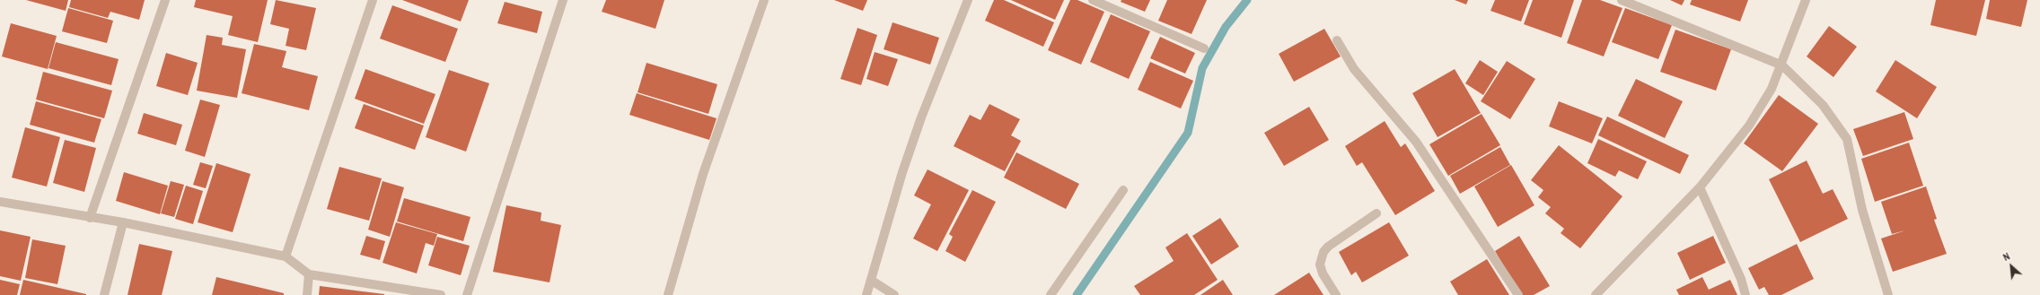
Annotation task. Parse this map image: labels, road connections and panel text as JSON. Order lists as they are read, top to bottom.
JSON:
{
  "north": "top left"
}
